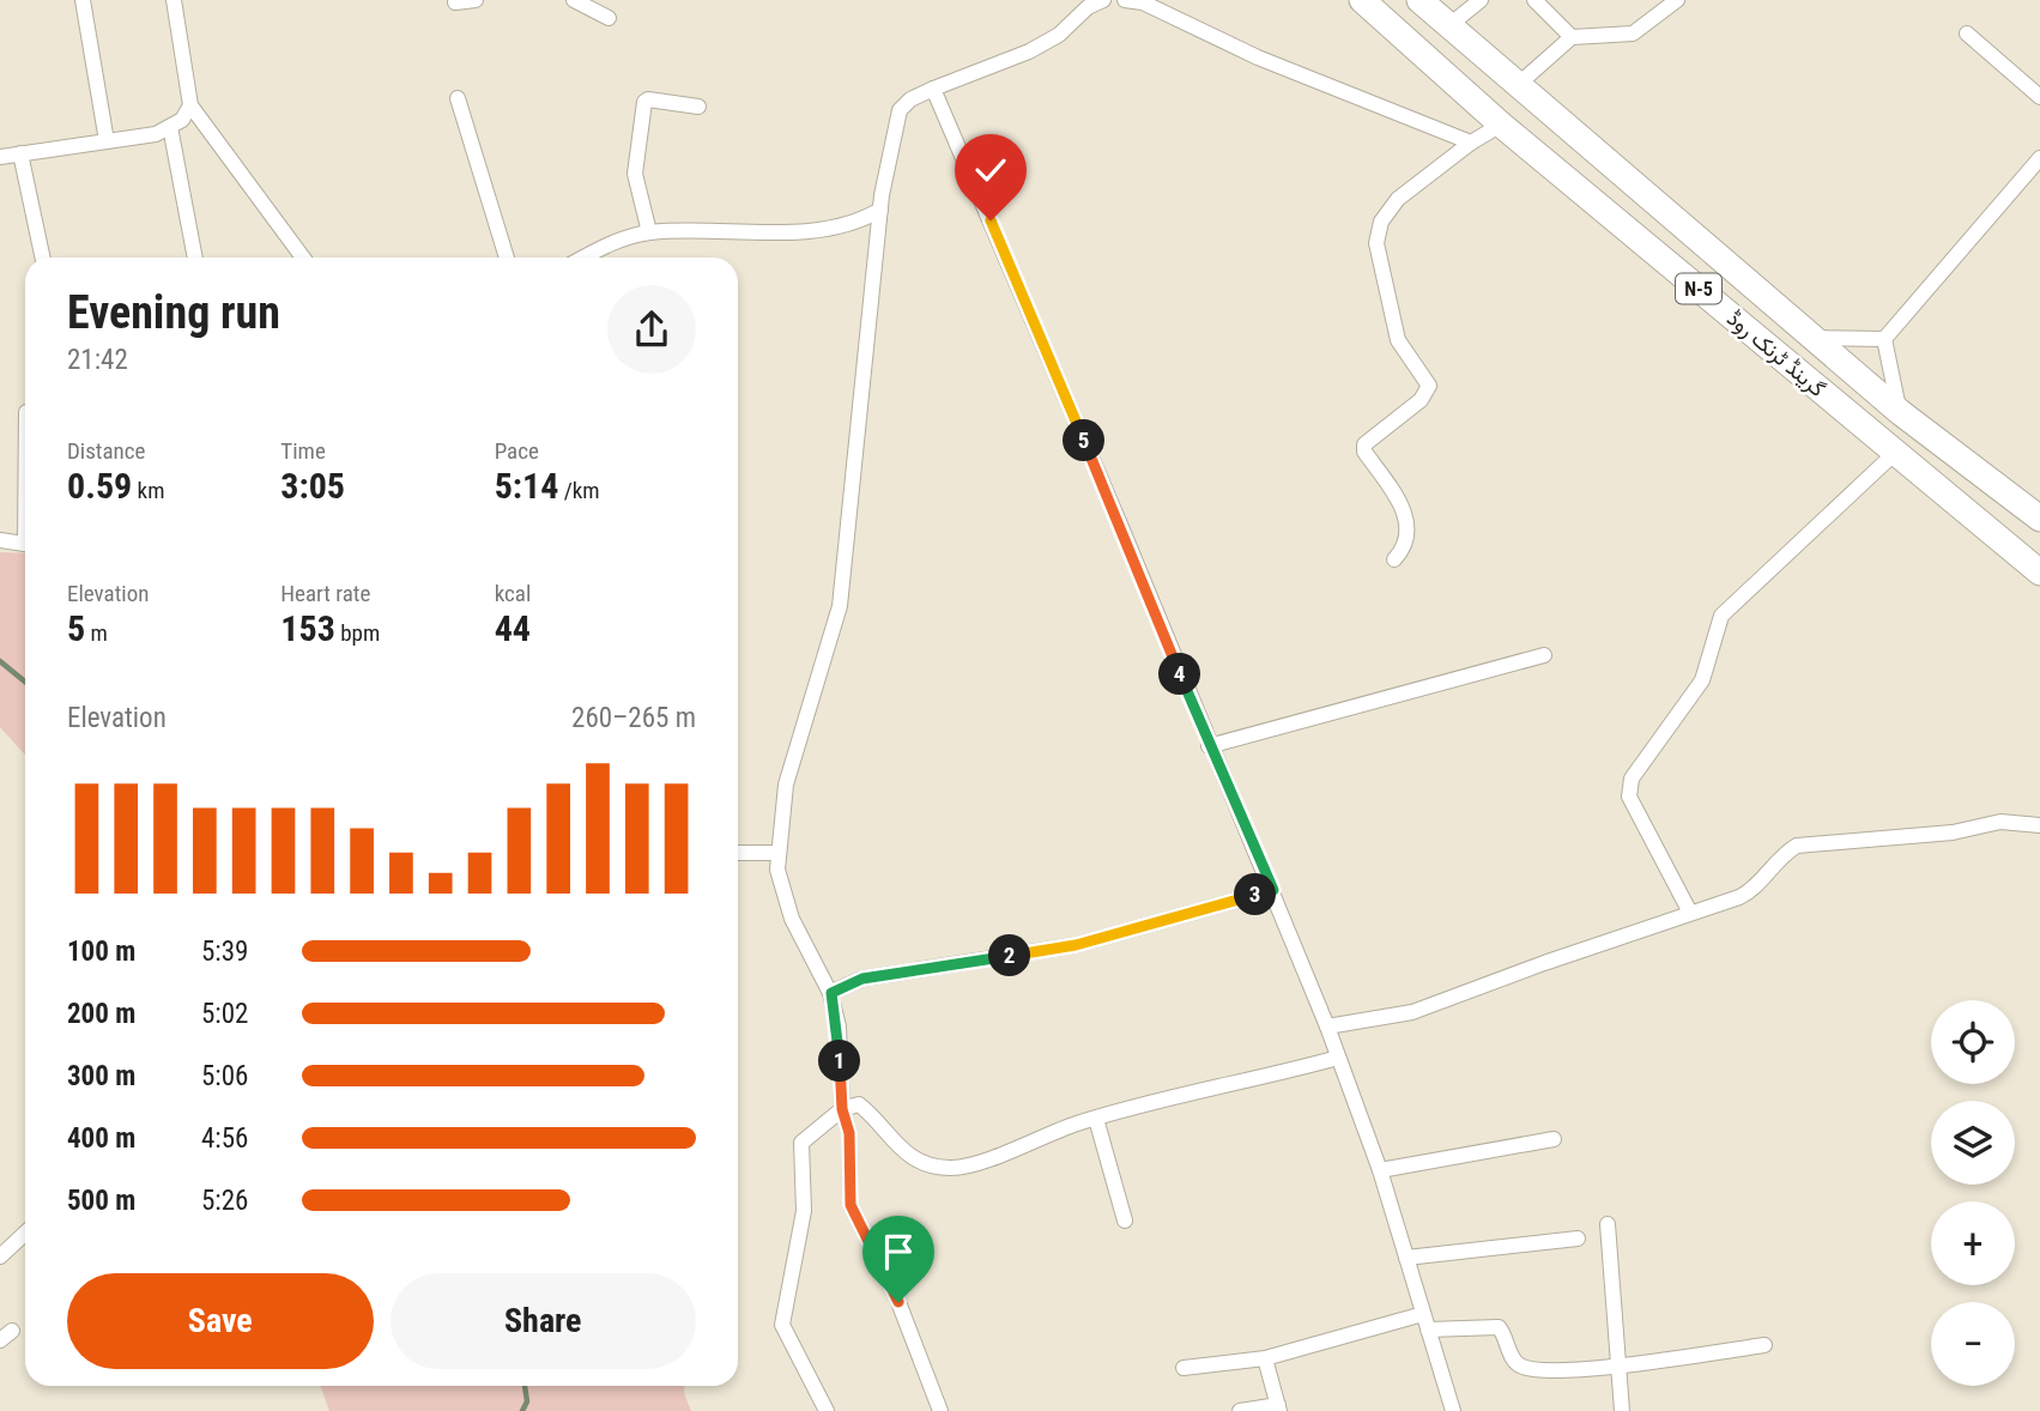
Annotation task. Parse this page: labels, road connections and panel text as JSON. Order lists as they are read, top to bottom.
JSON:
{
  "streets": {
    "highway": ["N-5", "گرینڈ ٹرنک روڈ"]
  },
  "page": {
    "heading": ["Evening run", "21:42"],
    "stats": [
      ["Distance", "0.59 km"],
      ["Time", "3:05"],
      ["Pace", "5:14 /km"],
      ["Elevation", "5 m"],
      ["Heart rate", "153 bpm"],
      ["kcal", "44"]
    ],
    "pins": [
      "5",
      "4",
      "3",
      "2",
      "1"
    ],
    "chart": ["Elevation", "260–265 m"],
    "list": [
      {
        "name": "100 m",
        "note": "5:39"
      },
      {
        "name": "200 m",
        "note": "5:02"
      },
      {
        "name": "300 m",
        "note": "5:06"
      },
      {
        "name": "400 m",
        "note": "4:56"
      },
      {
        "name": "500 m",
        "note": "5:26"
      }
    ],
    "map_buttons": ["+", "−"],
    "buttons": ["Save", "Share"]
  }
}
